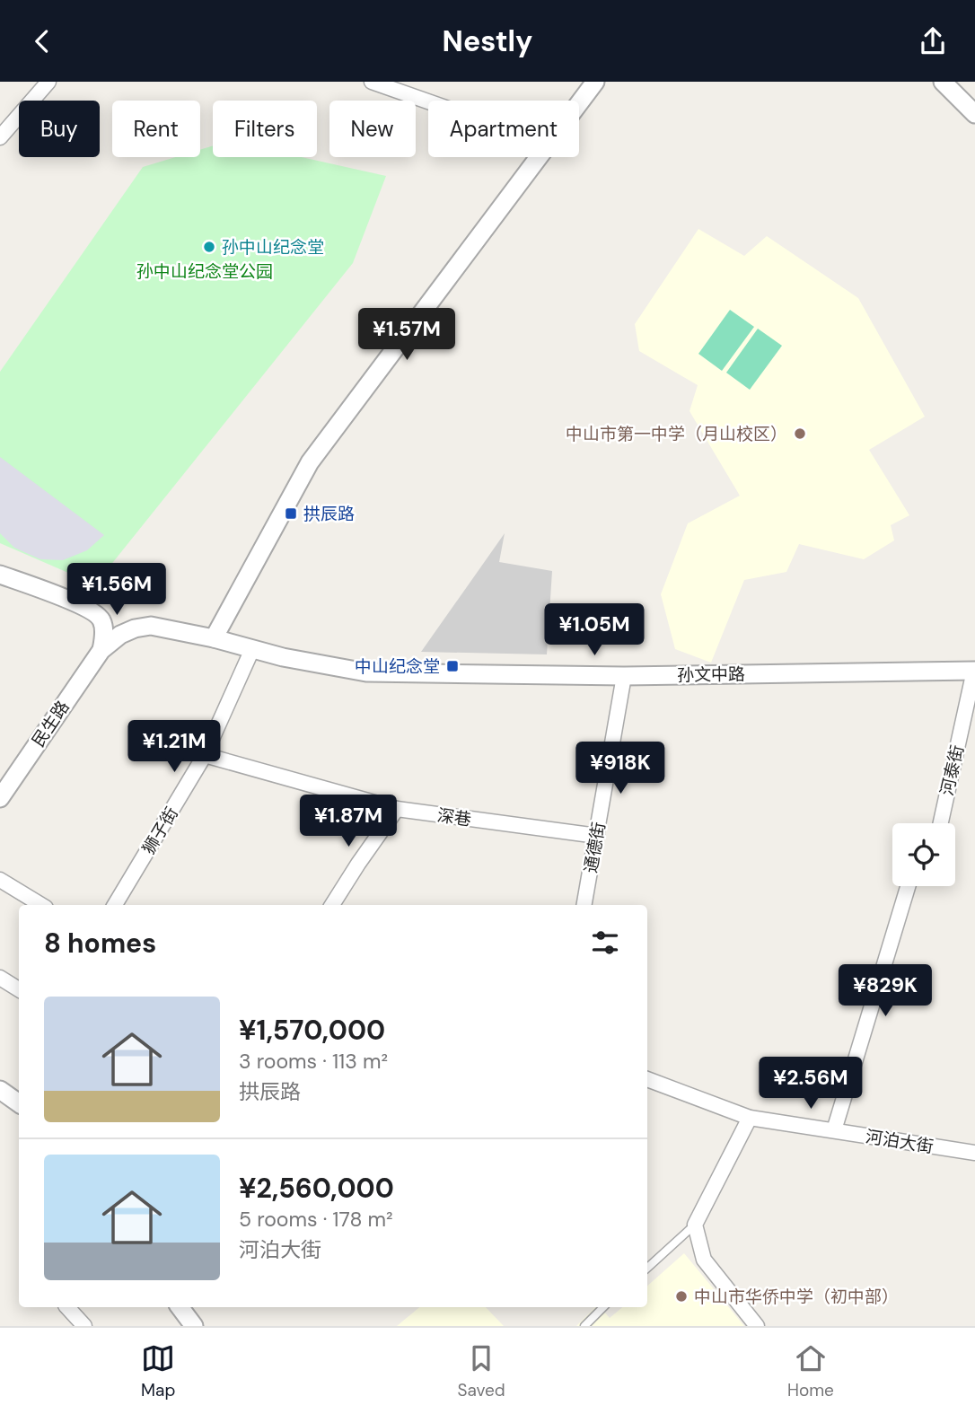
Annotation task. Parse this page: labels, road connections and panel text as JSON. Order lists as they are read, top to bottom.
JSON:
{
  "streets": {
    "street": [
      "孙文中路",
      "民生路",
      "河泰街",
      "深巷",
      "狮子街",
      "通德街",
      "河泊大街"
    ]
  },
  "crossings": [
    ["孙文中路", "民生路"],
    ["孙文中路", "河泰街"],
    ["孙文中路", "狮子街"],
    ["孙文中路", "通德街"],
    ["深巷", "狮子街"],
    ["深巷", "通德街"]
  ],
  "parks": ["孙中山纪念堂公园"],
  "places": {
    "other": ["孙中山纪念堂", "中山市第一中学（月山校区）", "中山市华侨中学（初中部）"],
    "transit": ["拱辰路", "中山纪念堂"]
  },
  "page": {
    "header": "Nestly",
    "chip": [
      "Buy",
      "Rent",
      "Filters",
      "New",
      "Apartment"
    ],
    "price": [
      "¥1.57M",
      "¥1.56M",
      "¥1.05M",
      "¥1.21M",
      "¥918K",
      "¥1.87M",
      "¥829K",
      "¥2.56M"
    ],
    "heading": "8 homes",
    "list": [
      {
        "name": "¥1,570,000",
        "note": "3 rooms · 113 m² · 拱辰路"
      },
      {
        "name": "¥2,560,000",
        "note": "5 rooms · 178 m² · 河泊大街"
      }
    ],
    "tabs": ["Map", "Saved", "Home"]
  }
}
